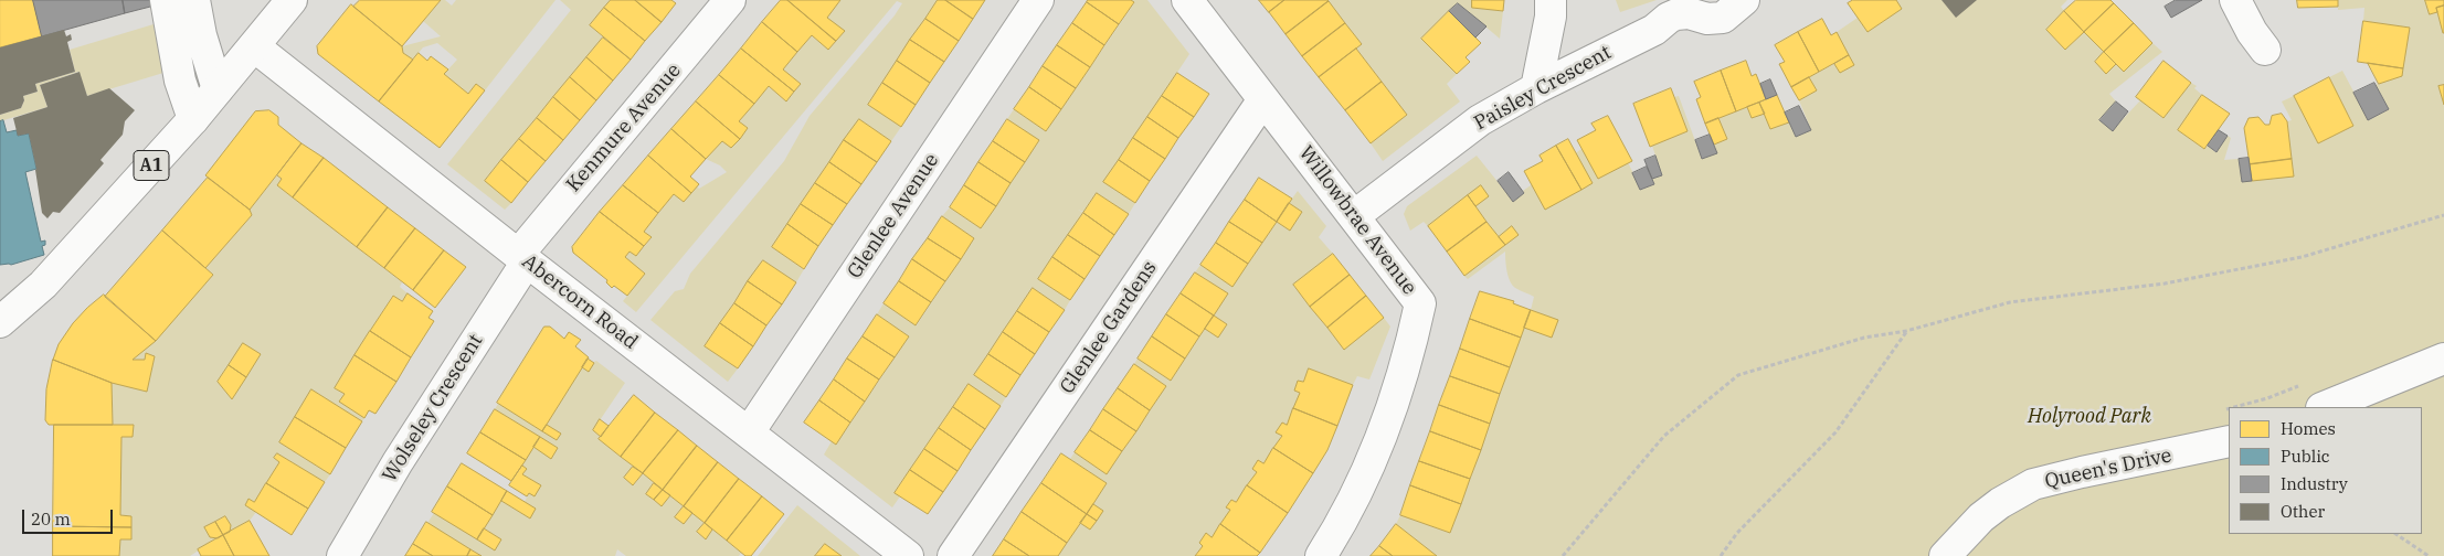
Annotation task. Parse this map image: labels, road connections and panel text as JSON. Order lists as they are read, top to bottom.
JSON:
{
  "streets": {
    "street": [
      "Paisley Crescent",
      "Kenmure Avenue",
      "A1",
      "Glenlee Avenue",
      "Willowbrae Avenue",
      "Abercorn Road",
      "Glenlee Gardens",
      "Wolseley Crescent",
      "Queen's Drive"
    ]
  },
  "crossings": [
    ["Paisley Crescent", "Willowbrae Avenue"],
    ["Kenmure Avenue", "Abercorn Road"],
    ["Kenmure Avenue", "Wolseley Crescent"],
    ["A1", "Abercorn Road"],
    ["Glenlee Avenue", "Abercorn Road"],
    ["Willowbrae Avenue", "Glenlee Gardens"],
    ["Abercorn Road", "Wolseley Crescent"]
  ],
  "parks": ["Holyrood Park"],
  "legend": [
    "Homes",
    "Public",
    "Industry",
    "Other"
  ],
  "scale_bar": "20 m"
}
